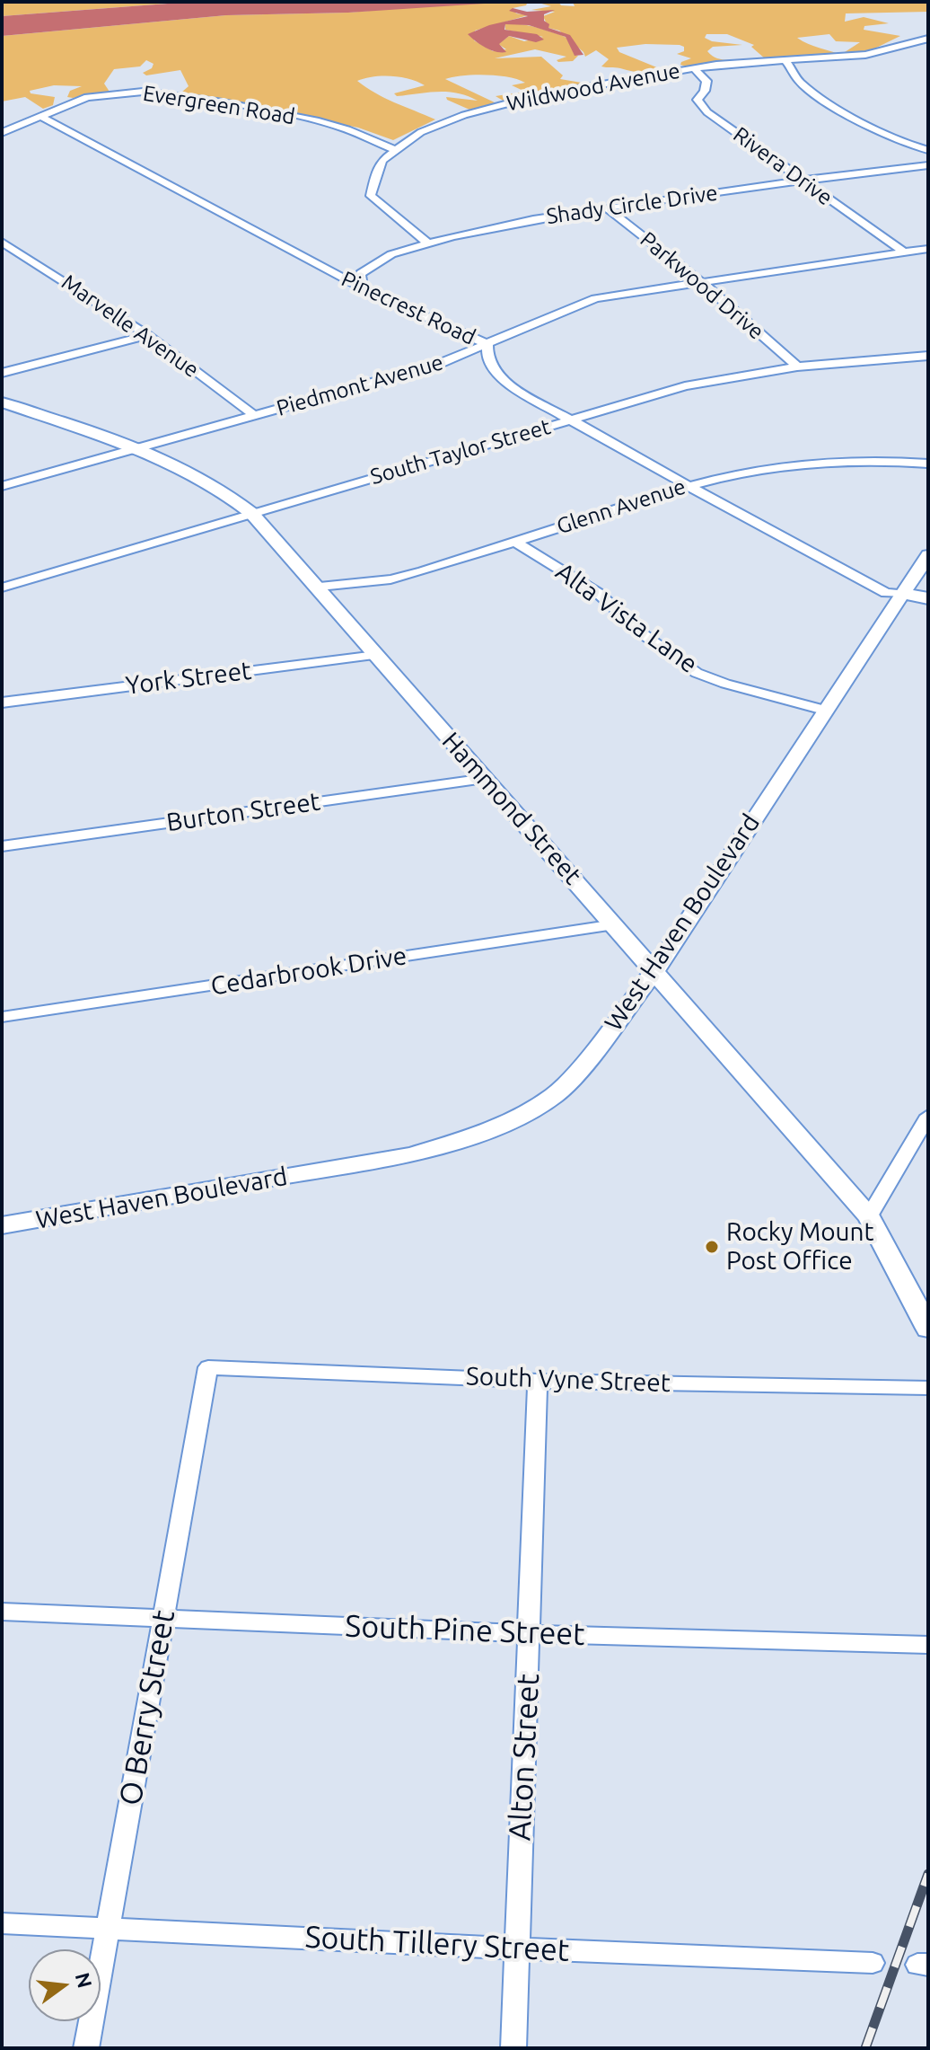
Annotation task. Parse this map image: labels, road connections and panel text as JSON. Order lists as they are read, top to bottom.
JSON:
{
  "streets": {
    "street": [
      "Wildwood Avenue",
      "Evergreen Road",
      "Rivera Drive",
      "Shady Circle Drive",
      "Parkwood Drive",
      "Pinecrest Road",
      "Marvelle Avenue",
      "Piedmont Avenue",
      "South Taylor Street",
      "Glenn Avenue",
      "Alta Vista Lane",
      "York Street",
      "Hammond Street",
      "Burton Street",
      "West Haven Boulevard",
      "Cedarbrook Drive",
      "South Vyne Street",
      "South Pine Street",
      "O Berry Street",
      "Alton Street",
      "South Tillery Street"
    ]
  },
  "crossings": [
    ["Wildwood Avenue", "Evergreen Road"],
    ["Wildwood Avenue", "Rivera Drive"],
    ["Wildwood Avenue", "Shady Circle Drive"],
    ["Evergreen Road", "Pinecrest Road"],
    ["Rivera Drive", "Shady Circle Drive"],
    ["Rivera Drive", "Piedmont Avenue"],
    ["Shady Circle Drive", "Parkwood Drive"],
    ["Shady Circle Drive", "Pinecrest Road"],
    ["Parkwood Drive", "Piedmont Avenue"],
    ["Parkwood Drive", "South Taylor Street"],
    ["Pinecrest Road", "Piedmont Avenue"],
    ["Pinecrest Road", "South Taylor Street"],
    ["Pinecrest Road", "Glenn Avenue"],
    ["Pinecrest Road", "West Haven Boulevard"],
    ["Marvelle Avenue", "Piedmont Avenue"],
    ["Piedmont Avenue", "Hammond Street"],
    ["South Taylor Street", "Hammond Street"],
    ["Glenn Avenue", "Alta Vista Lane"],
    ["Glenn Avenue", "Hammond Street"],
    ["Alta Vista Lane", "West Haven Boulevard"],
    ["York Street", "Hammond Street"],
    ["Hammond Street", "Burton Street"],
    ["Hammond Street", "West Haven Boulevard"],
    ["Hammond Street", "Cedarbrook Drive"],
    ["South Vyne Street", "O Berry Street"],
    ["South Vyne Street", "Alton Street"],
    ["South Pine Street", "O Berry Street"],
    ["South Pine Street", "Alton Street"],
    ["O Berry Street", "South Tillery Street"],
    ["Alton Street", "South Tillery Street"]
  ],
  "places": ["Rocky Mount Post Office"],
  "north": "right"
}
